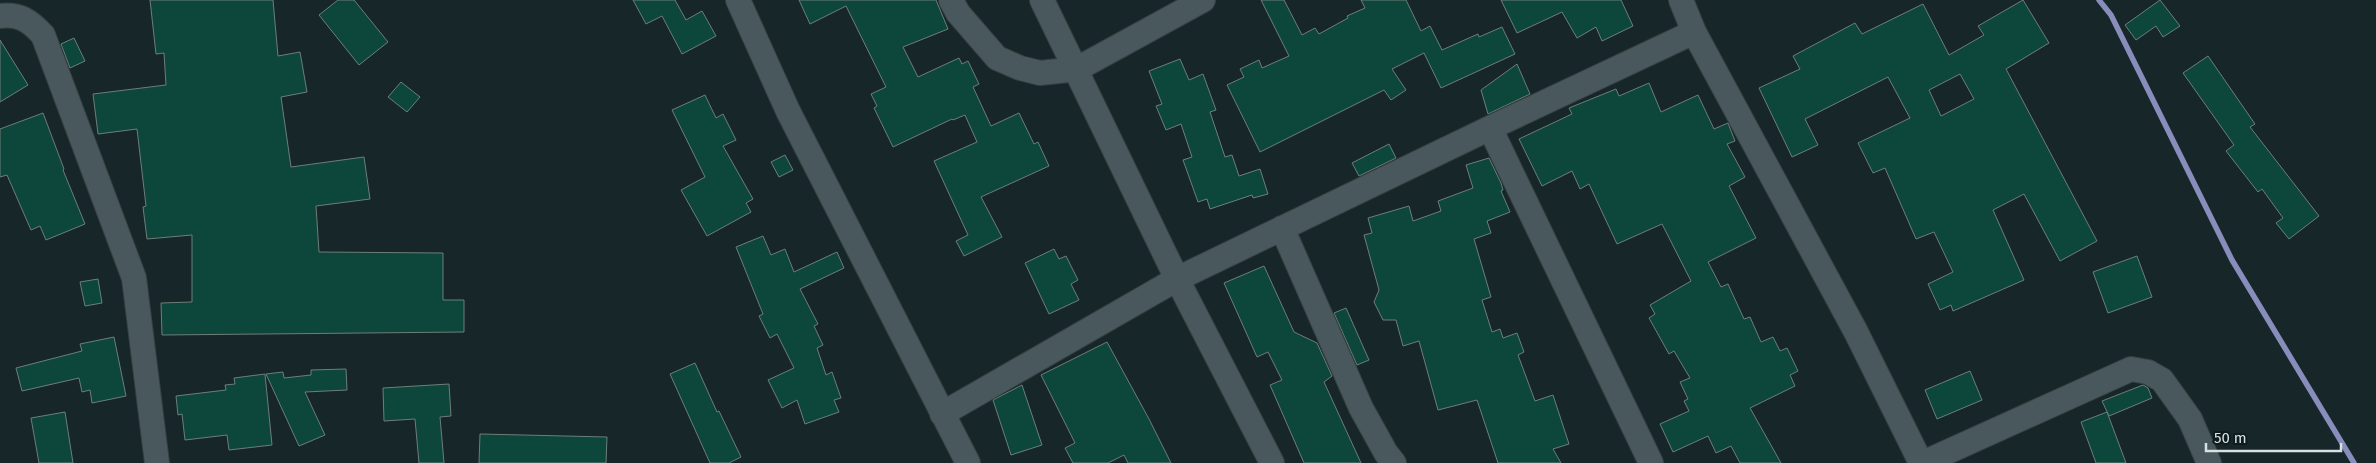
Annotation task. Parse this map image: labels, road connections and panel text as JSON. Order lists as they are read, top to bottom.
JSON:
{
  "scale_bar": "50 m"
}
